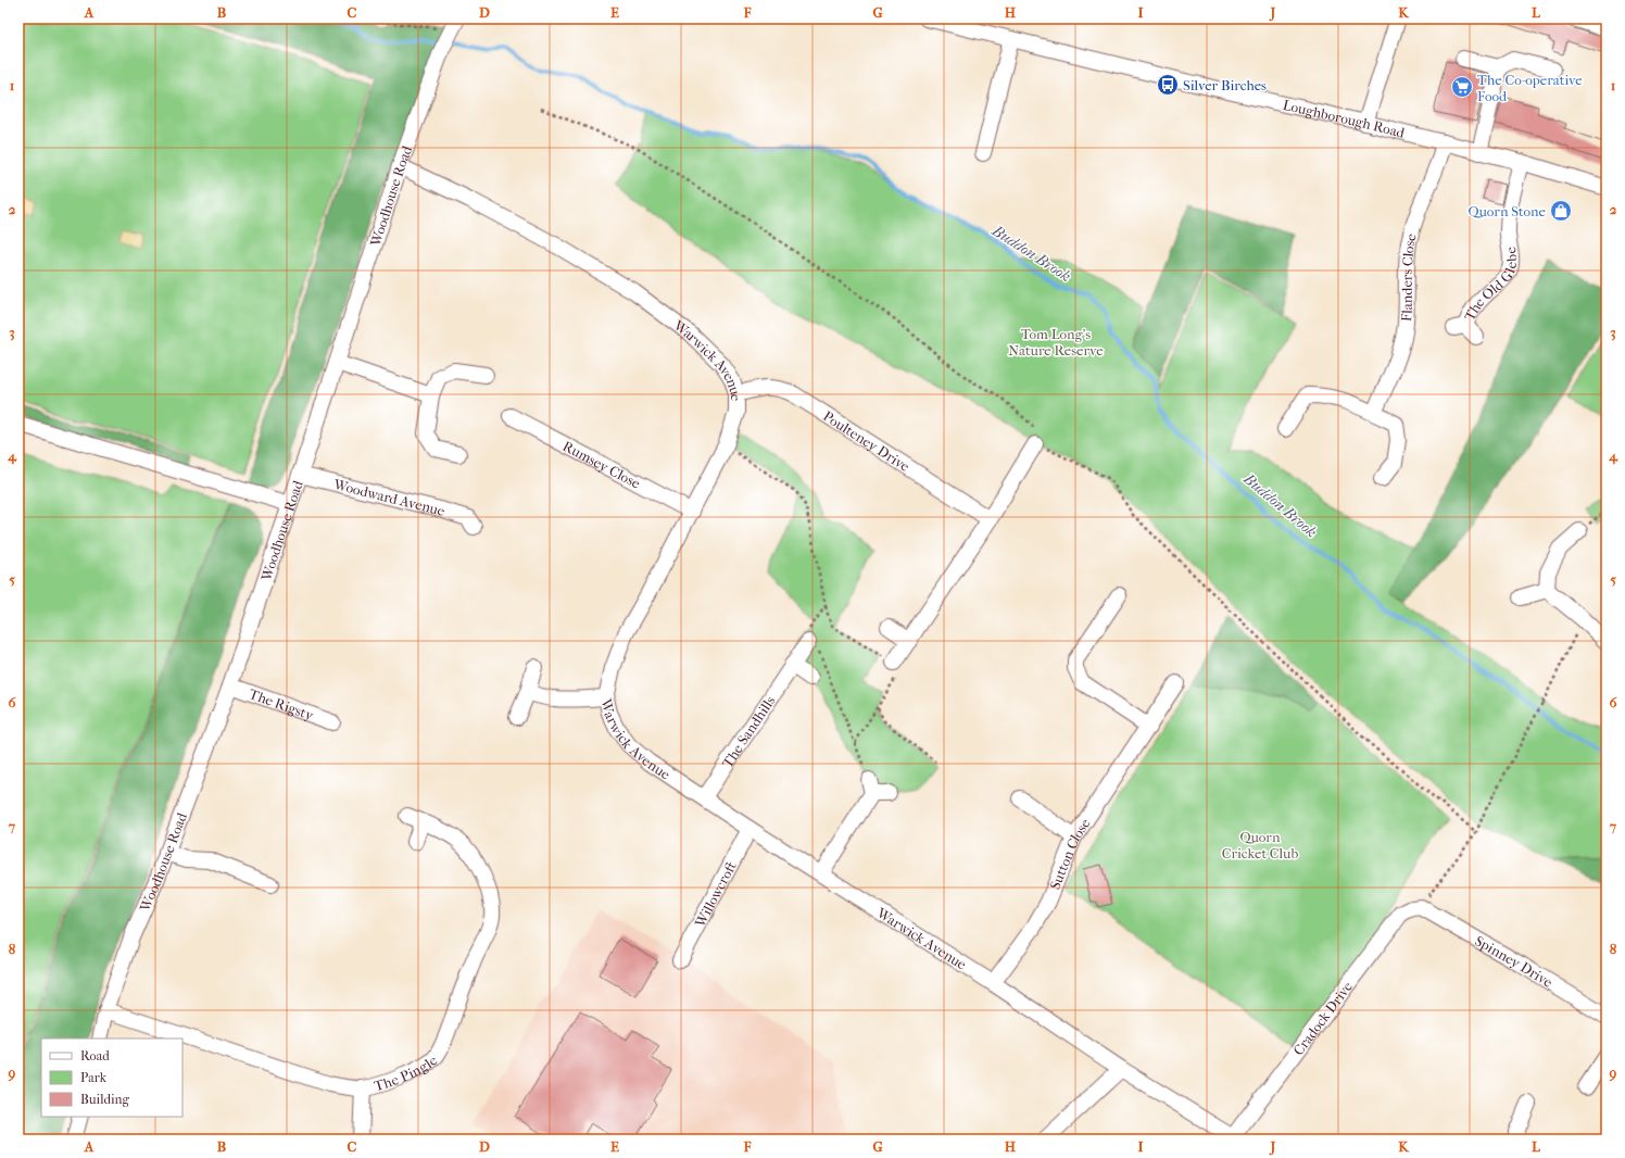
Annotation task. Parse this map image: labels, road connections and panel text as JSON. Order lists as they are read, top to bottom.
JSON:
{
  "streets": {
    "street": [
      "Loughborough Road",
      "Woodhouse Road",
      "Flanders Close",
      "The Old Glebe",
      "Warwick Avenue",
      "Poulteney Drive",
      "Rumsey Close",
      "Woodward Avenue",
      "The Rigsty",
      "The Sandhills",
      "Sutton Close",
      "Willowcroft",
      "Spinney Drive",
      "Cradock Drive",
      "The Pingle"
    ]
  },
  "crossings": [
    ["Loughborough Road", "Flanders Close"],
    ["Loughborough Road", "The Old Glebe"],
    ["Woodhouse Road", "Warwick Avenue"],
    ["Woodhouse Road", "Woodward Avenue"],
    ["Woodhouse Road", "The Rigsty"],
    ["Woodhouse Road", "The Pingle"],
    ["Warwick Avenue", "Poulteney Drive"],
    ["Warwick Avenue", "Rumsey Close"],
    ["Warwick Avenue", "The Sandhills"],
    ["Warwick Avenue", "Sutton Close"],
    ["Warwick Avenue", "Willowcroft"],
    ["Warwick Avenue", "Cradock Drive"],
    ["Spinney Drive", "Cradock Drive"]
  ],
  "water": ["Buddon Brook"],
  "parks": ["Tom Long's Nature Reserve", "Quorn Cricket Club"],
  "places": {
    "bus stop": ["Silver Birches"],
    "supermarket": ["The Co-operative Food"],
    "shop": ["Quorn Stone"]
  },
  "legend": ["Road", "Park", "Building"],
  "grid": {
    "columns": [
      "A",
      "B",
      "C",
      "D",
      "E",
      "F",
      "G",
      "H",
      "I",
      "J",
      "K",
      "L"
    ],
    "rows": [
      "1",
      "2",
      "3",
      "4",
      "5",
      "6",
      "7",
      "8",
      "9"
    ]
  }
}
